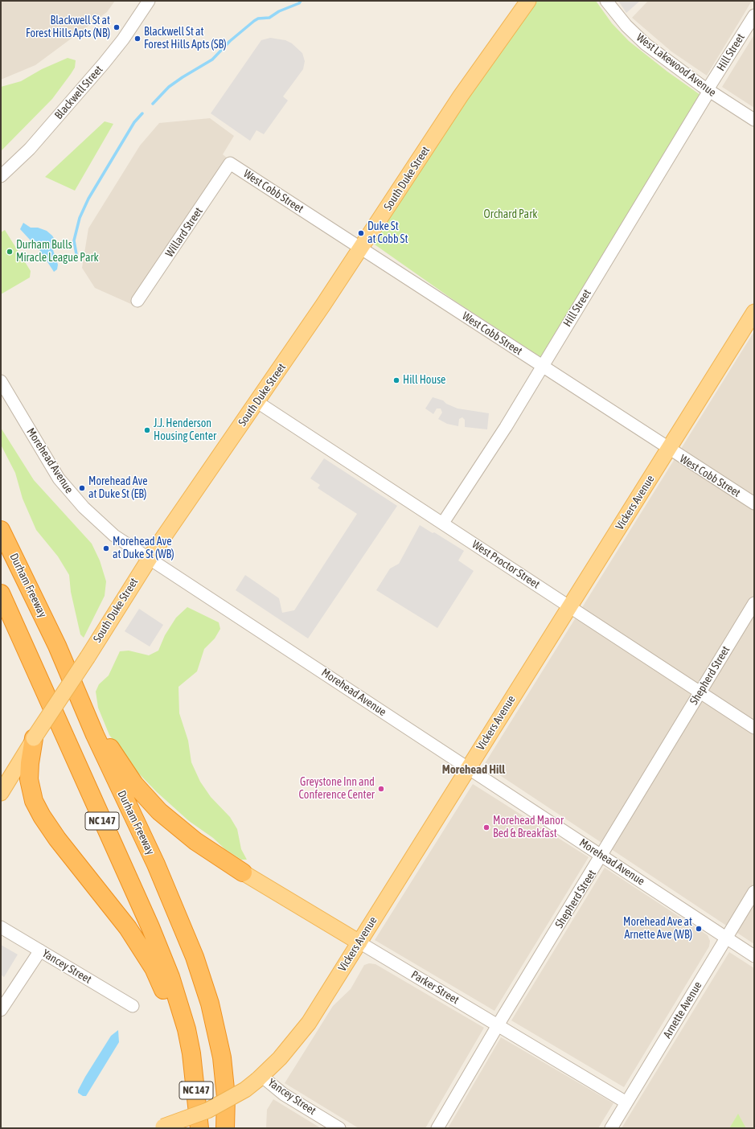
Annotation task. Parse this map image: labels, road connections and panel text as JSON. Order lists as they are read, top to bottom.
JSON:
{
  "streets": {
    "highway": ["Durham Freeway", "NC 147"],
    "main road": ["South Duke Street", "Vickers Avenue", "Parker Street"],
    "street": [
      "Hill Street",
      "West Lakewood Avenue",
      "Blackwell Street",
      "West Cobb Street",
      "Willard Street",
      "Morehead Avenue",
      "West Proctor Street",
      "Shepherd Street",
      "Yancey Street",
      "Arnette Avenue"
    ]
  },
  "crossings": [
    ["Hill Street", "West Lakewood Avenue"],
    ["Hill Street", "West Cobb Street"],
    ["Hill Street", "West Proctor Street"],
    ["South Duke Street", "West Cobb Street"],
    ["South Duke Street", "Morehead Avenue"],
    ["South Duke Street", "West Proctor Street"],
    ["West Cobb Street", "Willard Street"],
    ["West Cobb Street", "Vickers Avenue"],
    ["Morehead Avenue", "Vickers Avenue"],
    ["Morehead Avenue", "Shepherd Street"],
    ["Morehead Avenue", "Arnette Avenue"],
    ["Vickers Avenue", "West Proctor Street"],
    ["Vickers Avenue", "Yancey Street"],
    ["Vickers Avenue", "Parker Street"],
    ["West Proctor Street", "Shepherd Street"],
    ["Shepherd Street", "Parker Street"],
    ["Parker Street", "Arnette Avenue"]
  ],
  "districts": ["Morehead Hill"],
  "parks": ["Orchard Park"],
  "places": [
    "Blackwell St at Forest Hills Apts (NB)",
    "Blackwell St at Forest Hills Apts (SB)",
    "Duke St at Cobb St",
    "Durham Bulls Miracle League Park",
    "Hill House",
    "J.J. Henderson Housing Center",
    "Morehead Ave at Duke St (EB)",
    "Morehead Ave at Duke St (WB)",
    "Greystone Inn and Conference Center",
    "Morehead Manor Bed & Breakfast",
    "Morehead Ave at Arnette Ave (WB)"
  ]
}
